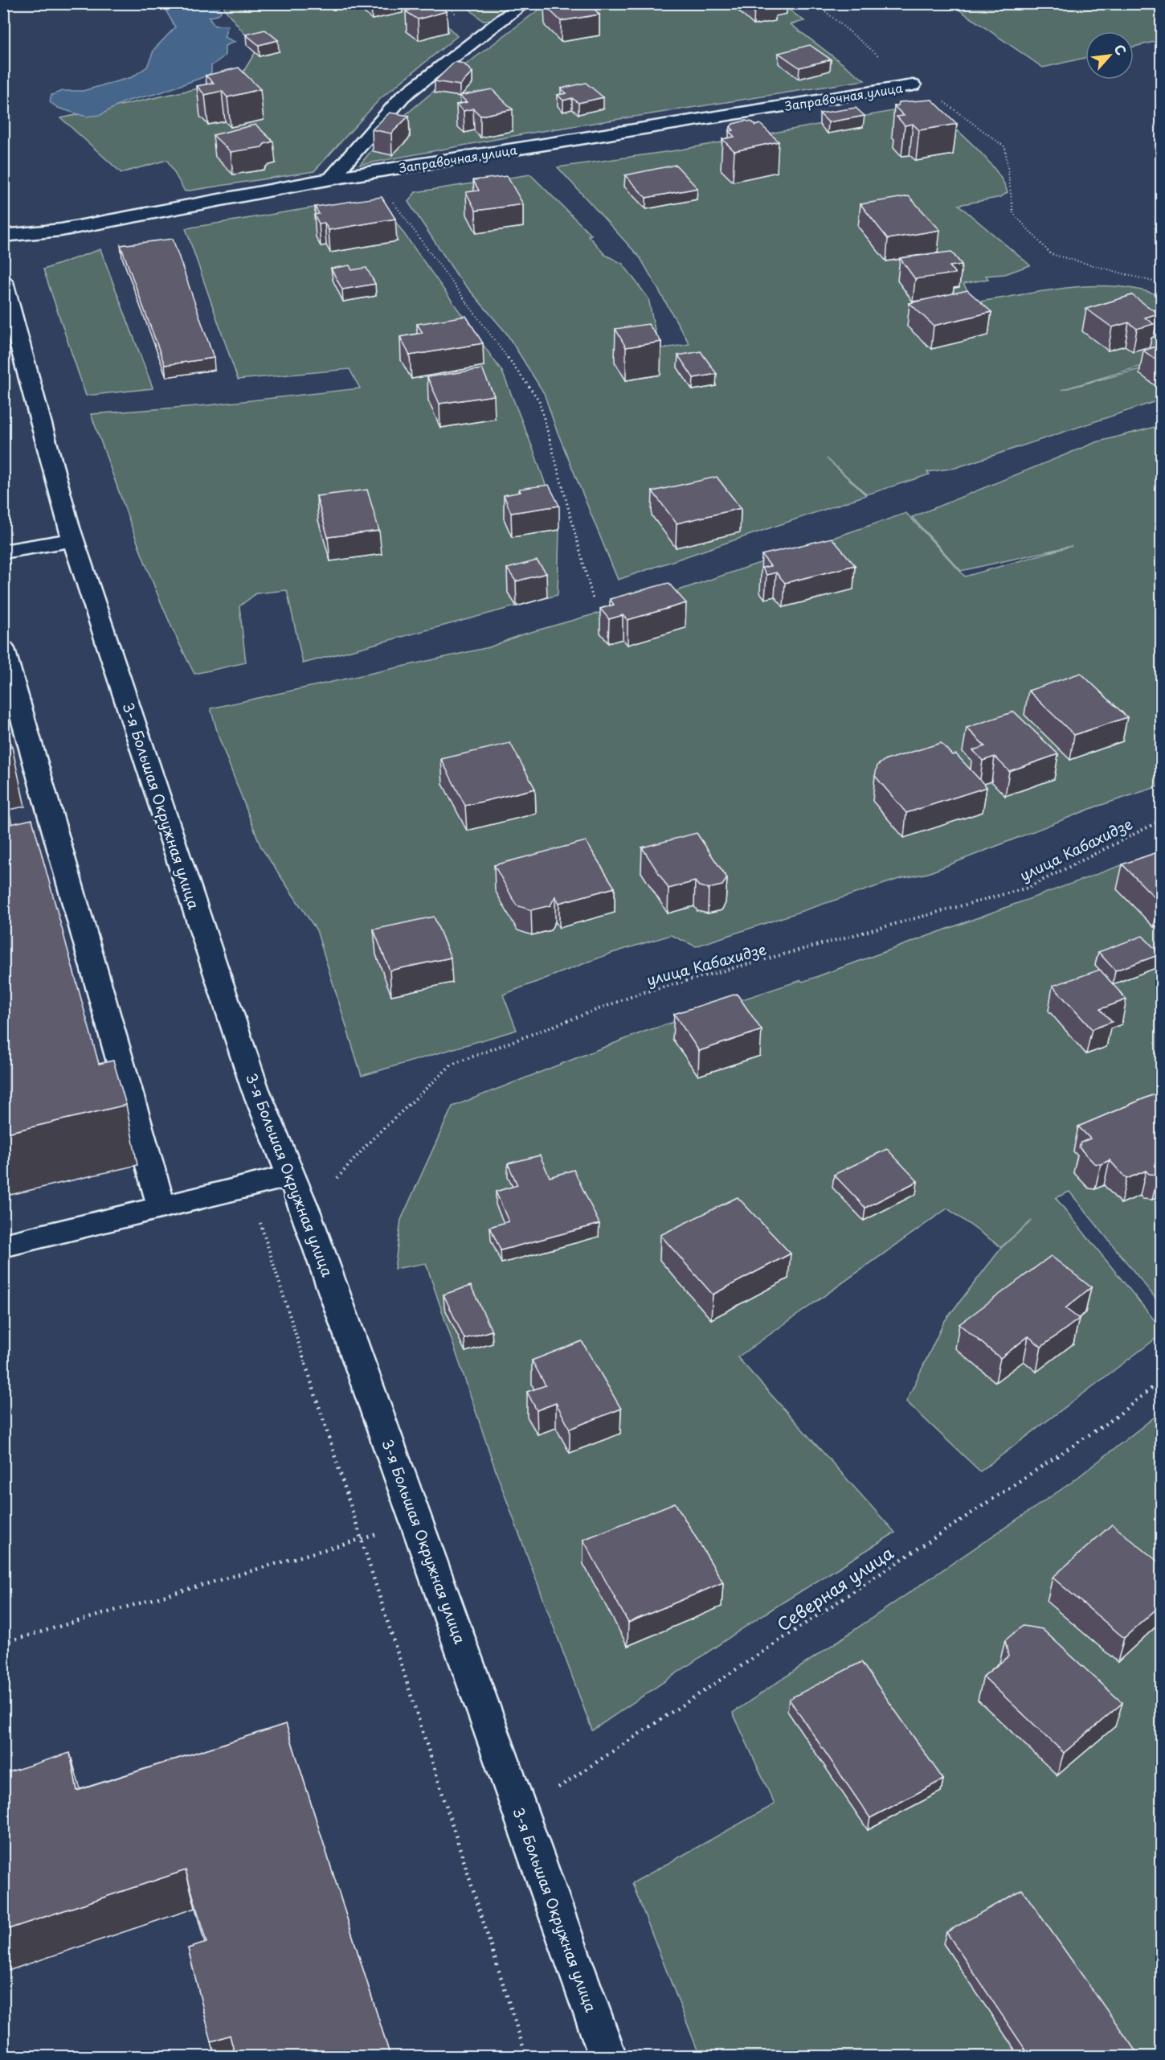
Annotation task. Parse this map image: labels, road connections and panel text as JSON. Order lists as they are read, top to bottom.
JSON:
{
  "streets": {
    "street": ["Заправочная улица", "3-я Большая Окружная улица"],
    "path": ["улица Кабахидзе", "Северная улица"]
  },
  "crossings": [
    ["3-я Большая Окружная улица", "улица Кабахидзе"],
    ["3-я Большая Окружная улица", "Северная улица"]
  ],
  "north": "top right"
}
